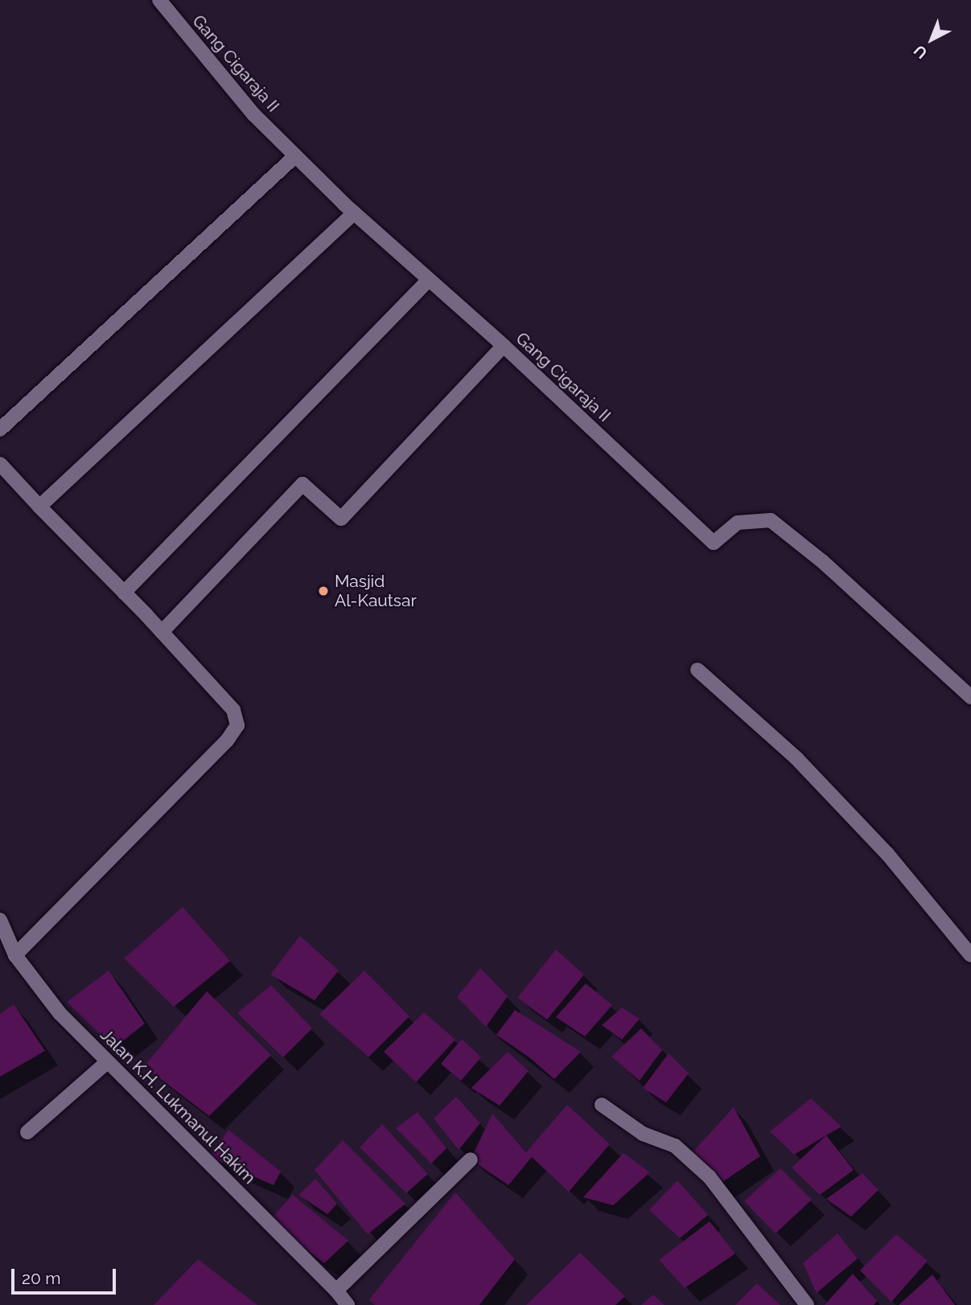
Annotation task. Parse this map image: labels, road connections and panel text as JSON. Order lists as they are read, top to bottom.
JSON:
{
  "streets": {
    "street": ["Gang Cigaraja II", "Jalan K.H. Lukmanul Hakim"]
  },
  "places": ["Masjid Al-Kautsar"],
  "scale_bar": "20 m",
  "north": "bottom left"
}
